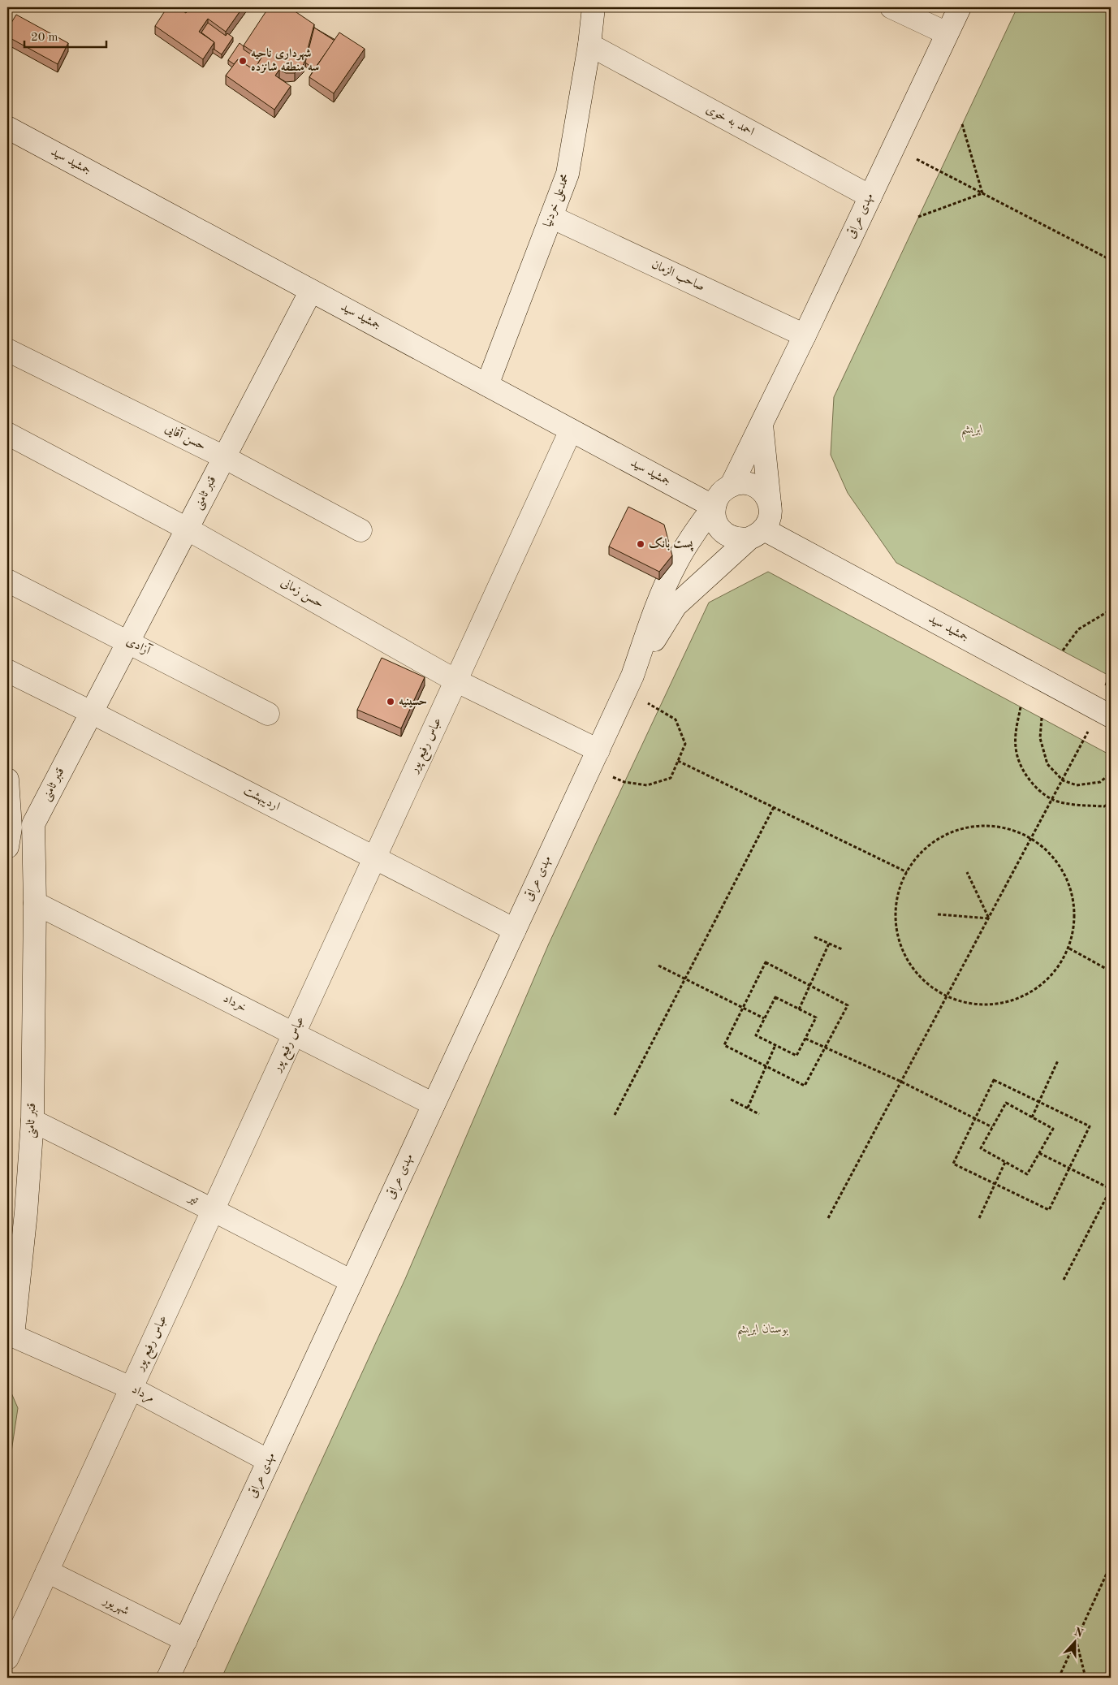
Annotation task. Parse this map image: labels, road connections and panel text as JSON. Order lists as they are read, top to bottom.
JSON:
{
  "streets": {
    "street": [
      "احمد به خوی",
      "جمشید سید",
      "محمدعلی خردنیا",
      "مهدی عراقی",
      "صاحب الزمان",
      "حسن آقایی",
      "قنبر ثامنی",
      "حسن زمانی",
      "آزادی",
      "عباس رفیع پور",
      "اردیبهشت",
      "خرداد",
      "تیر",
      "مرداد",
      "شهریور"
    ]
  },
  "crossings": [
    ["احمد به خوی", "محمدعلی خردنیا"],
    ["احمد به خوی", "مهدی عراقی"],
    ["جمشید سید", "محمدعلی خردنیا"],
    ["جمشید سید", "مهدی عراقی"],
    ["جمشید سید", "قنبر ثامنی"],
    ["جمشید سید", "عباس رفیع پور"],
    ["محمدعلی خردنیا", "صاحب الزمان"],
    ["مهدی عراقی", "صاحب الزمان"],
    ["مهدی عراقی", "حسن زمانی"],
    ["مهدی عراقی", "اردیبهشت"],
    ["مهدی عراقی", "خرداد"],
    ["مهدی عراقی", "تیر"],
    ["مهدی عراقی", "مرداد"],
    ["مهدی عراقی", "شهریور"],
    ["حسن آقایی", "قنبر ثامنی"],
    ["قنبر ثامنی", "حسن زمانی"],
    ["قنبر ثامنی", "آزادی"],
    ["قنبر ثامنی", "اردیبهشت"],
    ["قنبر ثامنی", "خرداد"],
    ["قنبر ثامنی", "تیر"],
    ["قنبر ثامنی", "مرداد"],
    ["حسن زمانی", "عباس رفیع پور"],
    ["عباس رفیع پور", "اردیبهشت"],
    ["عباس رفیع پور", "خرداد"],
    ["عباس رفیع پور", "تیر"],
    ["عباس رفیع پور", "مرداد"],
    ["عباس رفیع پور", "شهریور"]
  ],
  "parks": ["ابریشم", "بوستان ابریشم"],
  "places": ["شهرداری ناحیه سه منطقه شانزده", "پست بانک", "حسینیه"],
  "scale_bar": "20 m",
  "north": "top"
}
